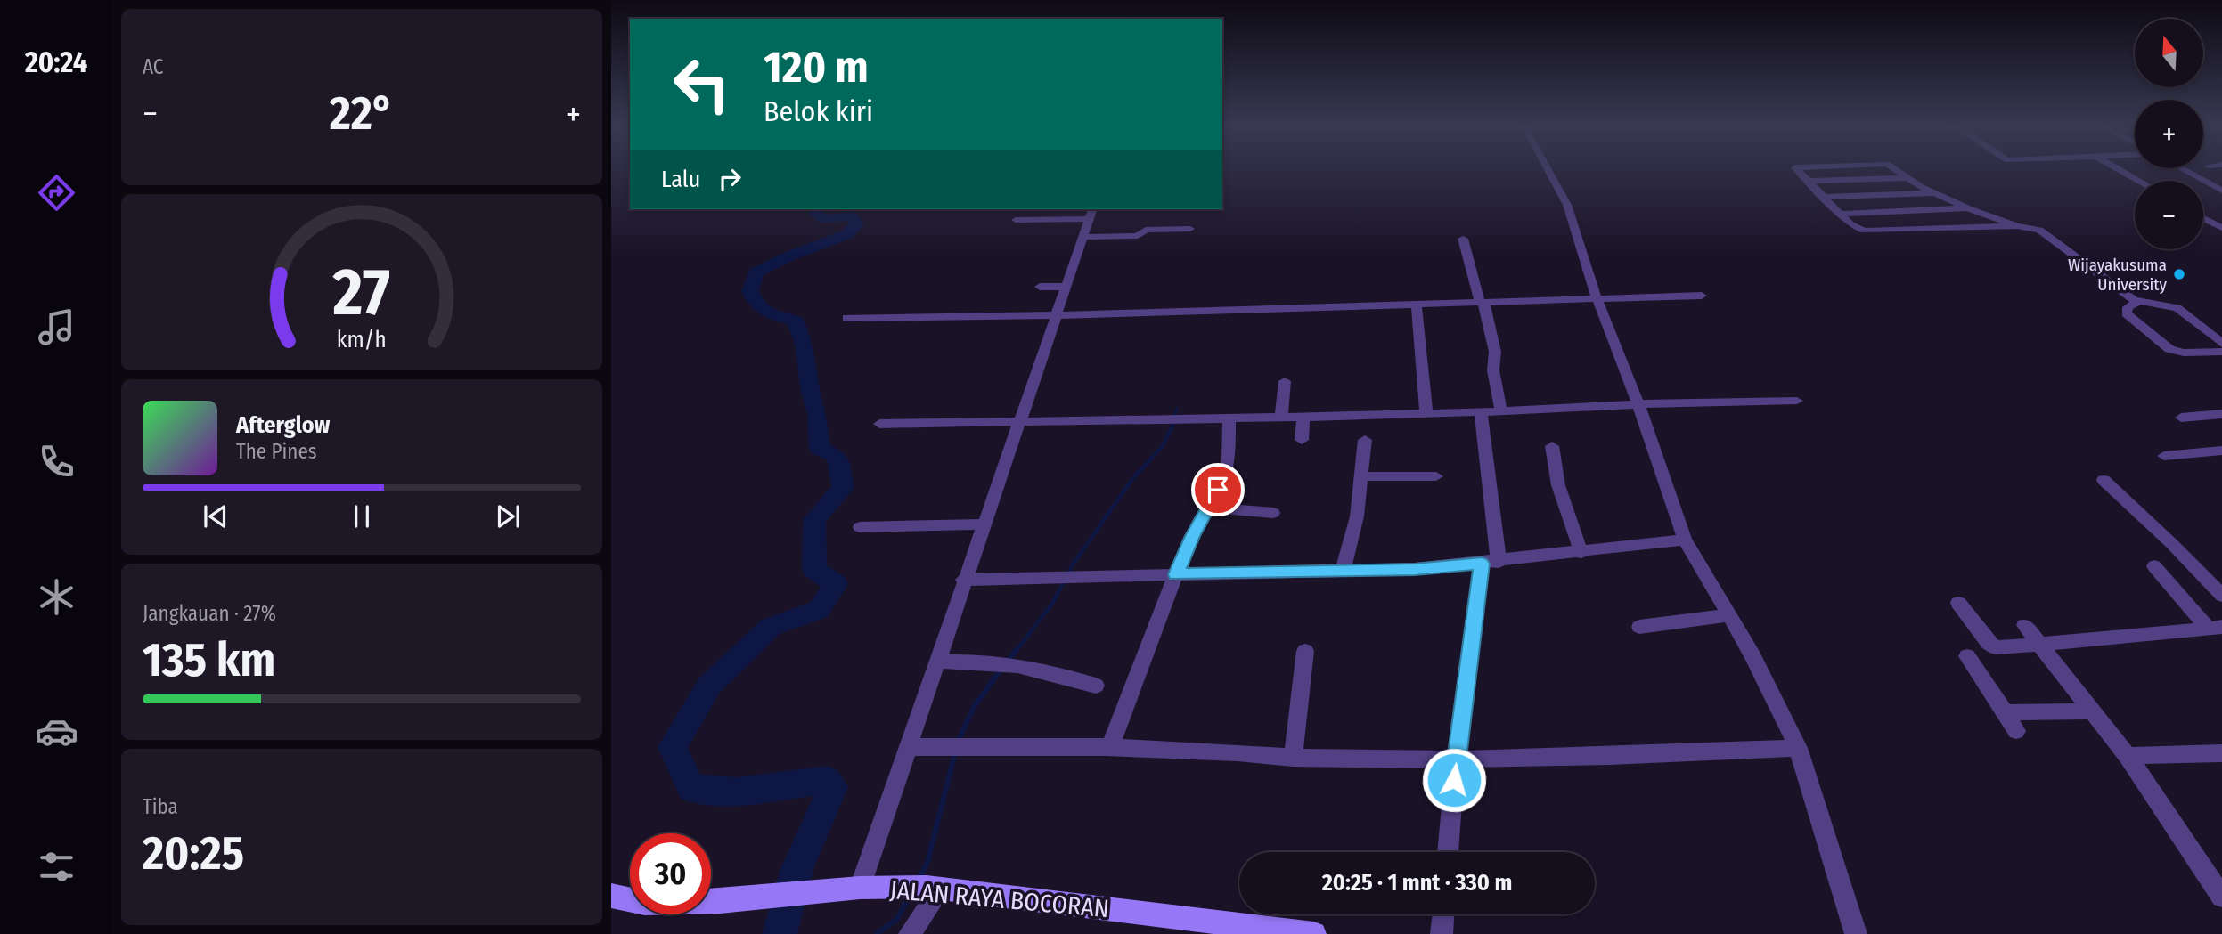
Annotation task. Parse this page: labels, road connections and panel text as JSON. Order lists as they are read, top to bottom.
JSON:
{
  "streets": {
    "street": ["JALAN RAYA BOCORAN"]
  },
  "places": ["Wijayakusuma University"],
  "north": "top",
  "page": {
    "tabs": "20:24",
    "tile": [
      "AC",
      ["Jangkauan · 27%", "135 km"],
      ["Tiba", "20:25"]
    ],
    "map_buttons": ["+", "−"],
    "turn": ["120 m", "Belok kiri"],
    "heat": ["−", "22°", "+"],
    "then": "Lalu",
    "song": ["Afterglow", "The Pines"],
    "limit": "30",
    "trip": "20:25 · 1 mnt · 330 m",
    "gauge": ["27", "km/h"]
  }
}
